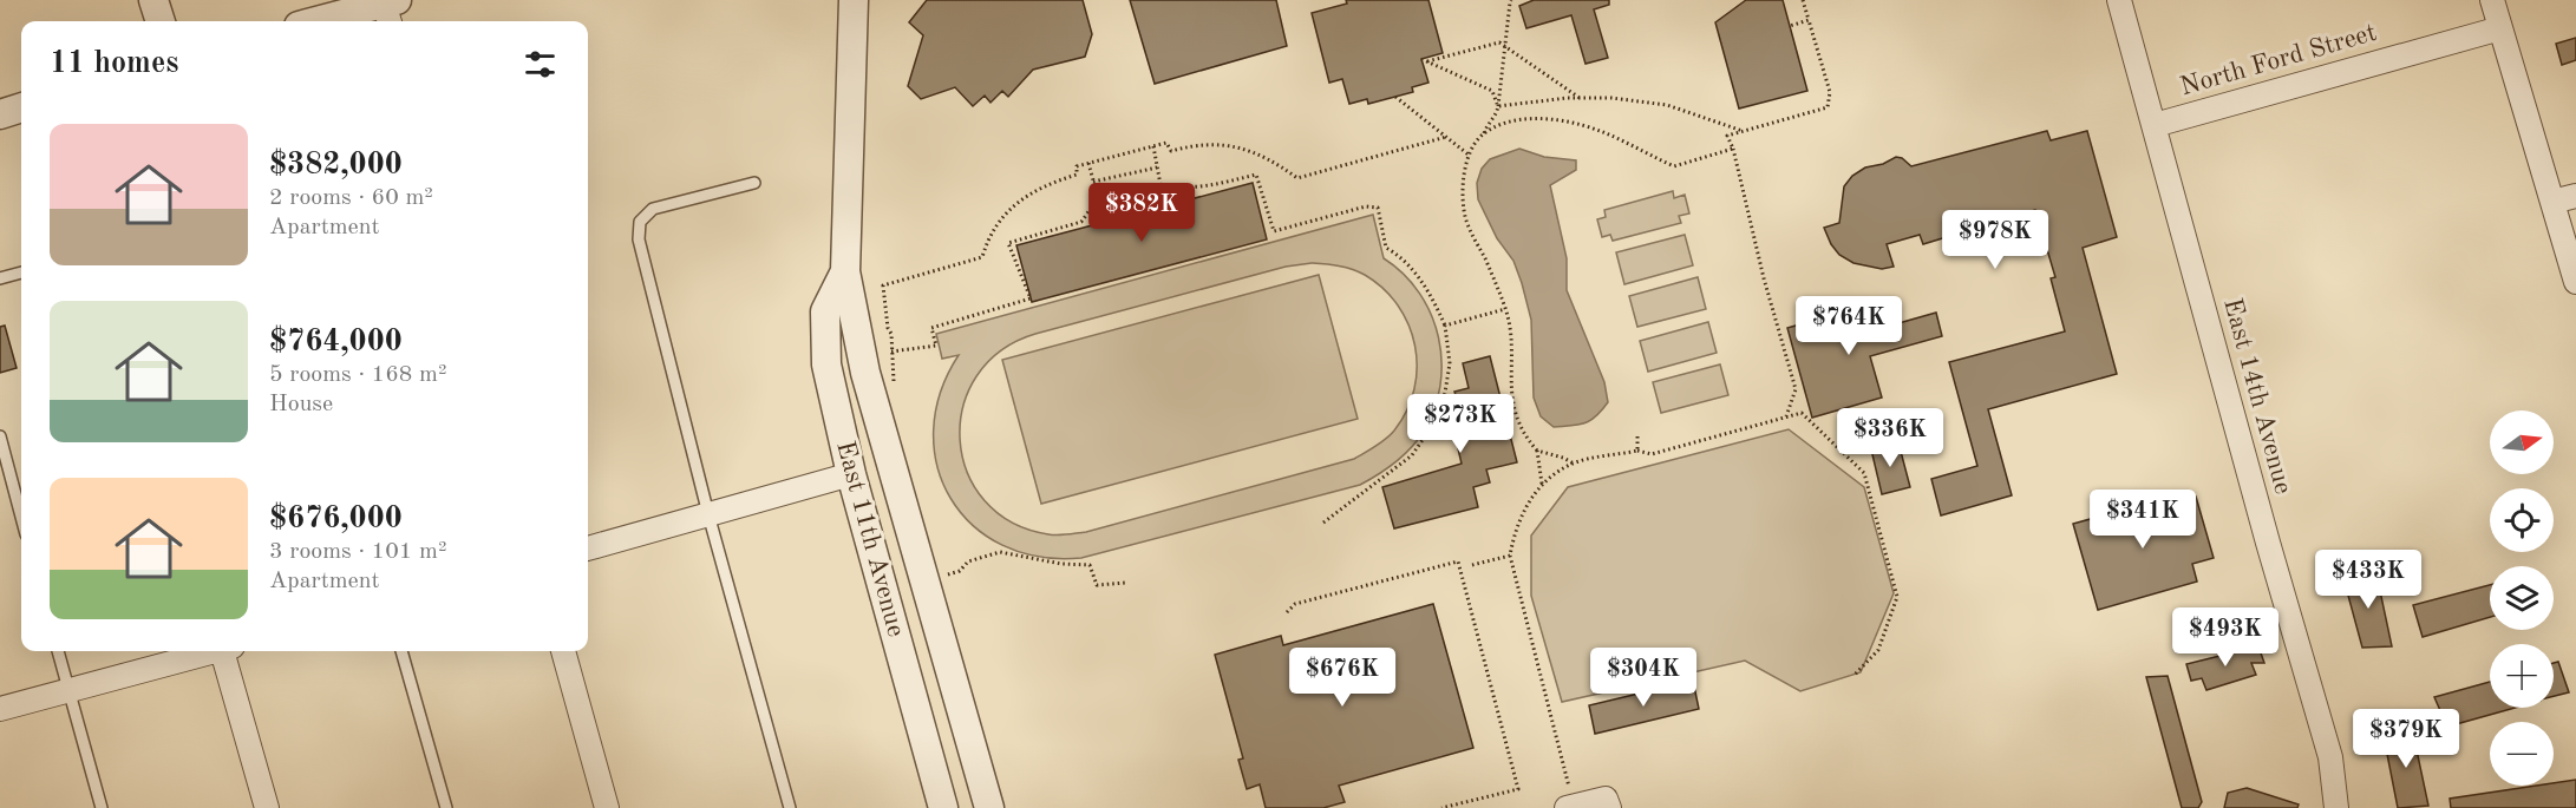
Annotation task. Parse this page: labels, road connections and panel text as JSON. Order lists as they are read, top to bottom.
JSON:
{
  "streets": {
    "street": ["North Ford Street", "East 14th Avenue", "East 11th Avenue"]
  },
  "crossings": [
    ["North Ford Street", "East 14th Avenue"]
  ],
  "north": "right",
  "page": {
    "heading": "11 homes",
    "list": [
      {
        "name": "$382,000",
        "note": "2 rooms · 60 m² · Apartment"
      },
      {
        "name": "$764,000",
        "note": "5 rooms · 168 m² · House"
      },
      {
        "name": "$676,000",
        "note": "3 rooms · 101 m² · Apartment"
      }
    ],
    "price": [
      "$382K",
      "$978K",
      "$764K",
      "$273K",
      "$336K",
      "$341K",
      "$433K",
      "$493K",
      "$676K",
      "$304K",
      "$379K"
    ],
    "map_buttons": ["+", "−"]
  }
}
